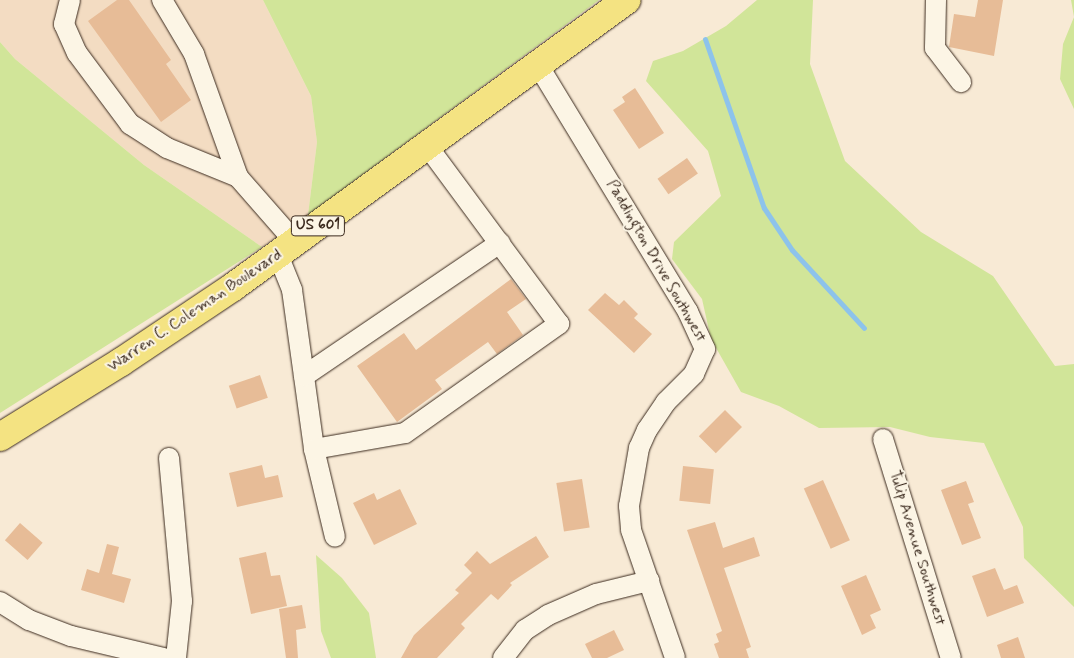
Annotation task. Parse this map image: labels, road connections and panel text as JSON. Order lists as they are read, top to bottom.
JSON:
{
  "streets": {
    "highway": ["US 601", "Warren C. Coleman Boulevard"],
    "street": ["Paddington Drive Southwest", "Tulip Avenue Southwest"]
  },
  "crossings": [
    ["Paddington Drive Southwest", "Warren C. Coleman Boulevard"]
  ]
}
